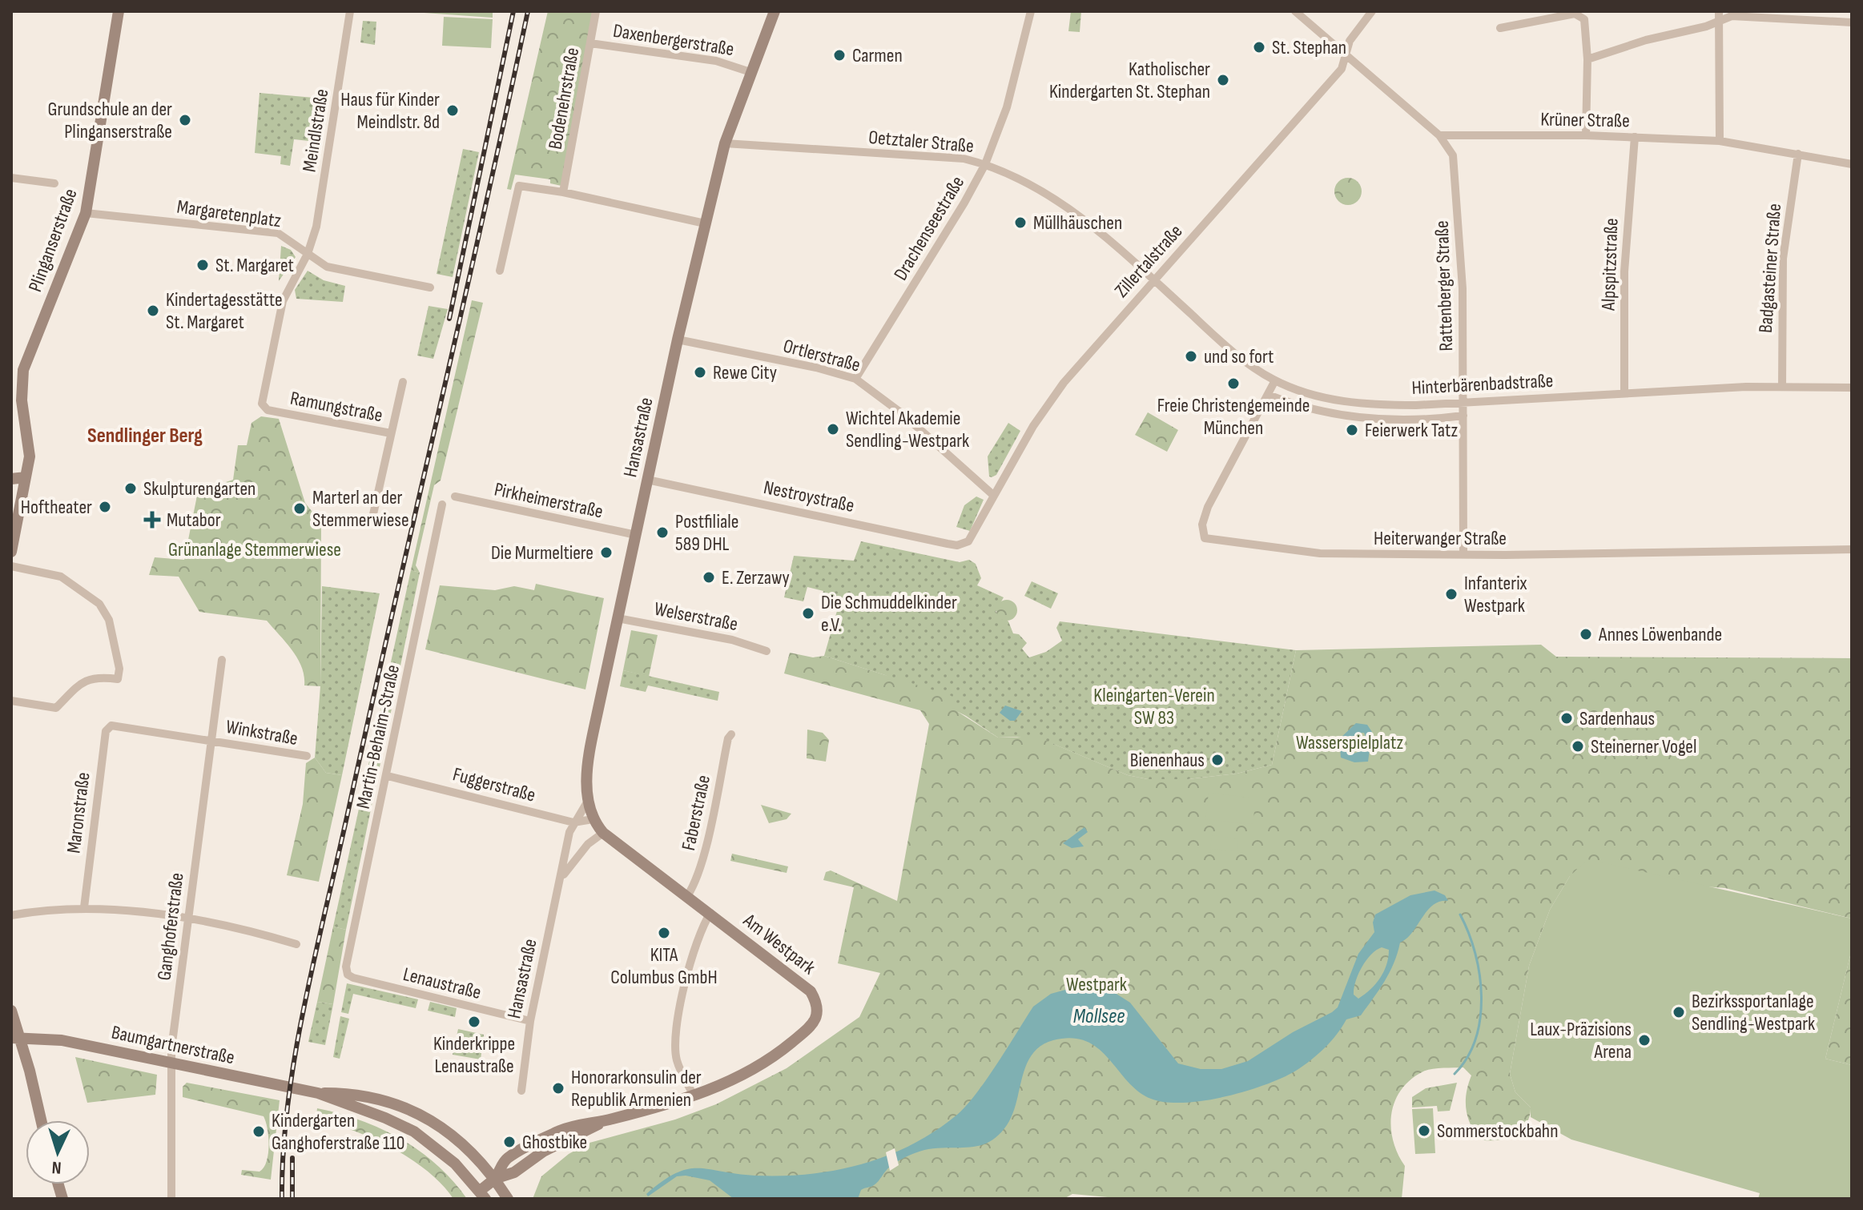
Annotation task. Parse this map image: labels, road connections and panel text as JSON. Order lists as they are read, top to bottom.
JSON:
{
  "streets": {
    "street": [
      "Daxenbergerstraße",
      "Bodenehrstraße",
      "Krüner Straße",
      "Meindlstraße",
      "Oetztaler Straße",
      "Margaretenplatz",
      "Drachenseestraße",
      "Plinganserstraße",
      "Zillertalstraße",
      "Alpspitzstraße",
      "Badgasteiner Straße",
      "Rattenberger Straße",
      "Ortlerstraße",
      "Hinterbärenbadstraße",
      "Ramungstraße",
      "Hansastraße",
      "Nestroystraße",
      "Pirkheimerstraße",
      "Heiterwanger Straße",
      "Welserstraße",
      "Winkstraße",
      "Martin-Behaim-Straße",
      "Fuggerstraße",
      "Maronstraße",
      "Faberstraße",
      "Ganghoferstraße",
      "Am Westpark",
      "Lenaustraße",
      "Baumgartnerstraße"
    ]
  },
  "crossings": [
    ["Daxenbergerstraße", "Bodenehrstraße"],
    ["Daxenbergerstraße", "Hansastraße"],
    ["Krüner Straße", "Alpspitzstraße"],
    ["Krüner Straße", "Badgasteiner Straße"],
    ["Krüner Straße", "Rattenberger Straße"],
    ["Meindlstraße", "Margaretenplatz"],
    ["Meindlstraße", "Ramungstraße"],
    ["Oetztaler Straße", "Drachenseestraße"],
    ["Oetztaler Straße", "Zillertalstraße"],
    ["Oetztaler Straße", "Hinterbärenbadstraße"],
    ["Oetztaler Straße", "Hansastraße"],
    ["Margaretenplatz", "Plinganserstraße"],
    ["Margaretenplatz", "Ramungstraße"],
    ["Drachenseestraße", "Ortlerstraße"],
    ["Zillertalstraße", "Ortlerstraße"],
    ["Zillertalstraße", "Hinterbärenbadstraße"],
    ["Zillertalstraße", "Nestroystraße"],
    ["Alpspitzstraße", "Hinterbärenbadstraße"],
    ["Badgasteiner Straße", "Hinterbärenbadstraße"],
    ["Rattenberger Straße", "Hinterbärenbadstraße"],
    ["Rattenberger Straße", "Heiterwanger Straße"],
    ["Ortlerstraße", "Hansastraße"],
    ["Hinterbärenbadstraße", "Heiterwanger Straße"],
    ["Hansastraße", "Nestroystraße"],
    ["Hansastraße", "Pirkheimerstraße"],
    ["Hansastraße", "Welserstraße"],
    ["Hansastraße", "Fuggerstraße"],
    ["Hansastraße", "Am Westpark"],
    ["Hansastraße", "Lenaustraße"],
    ["Winkstraße", "Maronstraße"],
    ["Winkstraße", "Ganghoferstraße"],
    ["Martin-Behaim-Straße", "Fuggerstraße"],
    ["Martin-Behaim-Straße", "Lenaustraße"],
    ["Fuggerstraße", "Am Westpark"],
    ["Faberstraße", "Am Westpark"],
    ["Ganghoferstraße", "Baumgartnerstraße"],
    ["Am Westpark", "Baumgartnerstraße"]
  ],
  "districts": ["Sendlinger Berg"],
  "water": ["Mollsee"],
  "parks": [
    "Grünanlage Stemmerwiese",
    "Kleingarten-Verein SW 83",
    "Wasserspielplatz",
    "Westpark"
  ],
  "places": {
    "other": [
      "St. Stephan",
      "Carmen",
      "Katholischer Kindergarten St. Stephan",
      "Haus für Kinder Meindlstr. 8d",
      "Grundschule an der Plinganserstraße",
      "Müllhäuschen",
      "St. Margaret",
      "Kindertagesstätte St. Margaret",
      "und so fort",
      "Rewe City",
      "Freie Christengemeinde München",
      "Wichtel Akademie Sendling-Westpark",
      "Feierwerk Tatz",
      "Skulpturengarten",
      "Hoftheater",
      "Marterl an der Stemmerwiese",
      "Postfiliale 589 DHL",
      "Die Murmeltiere",
      "E. Zerzawy",
      "Infanterix Westpark",
      "Die Schmuddelkinder e.V.",
      "Annes Löwenbande",
      "Sardenhaus",
      "Steinerner Vogel",
      "Bienenhaus",
      "KITA Columbus GmbH",
      "Bezirkssportanlage Sendling-Westpark",
      "Kinderkrippe Lenaustraße",
      "Laux-Präzisions Arena",
      "Honorarkonsulin der Republik Armenien",
      "Sommerstockbahn",
      "Kindergarten Ganghoferstraße 110",
      "Ghostbike"
    ],
    "health": ["Mutabor"]
  },
  "north": "bottom"
}
